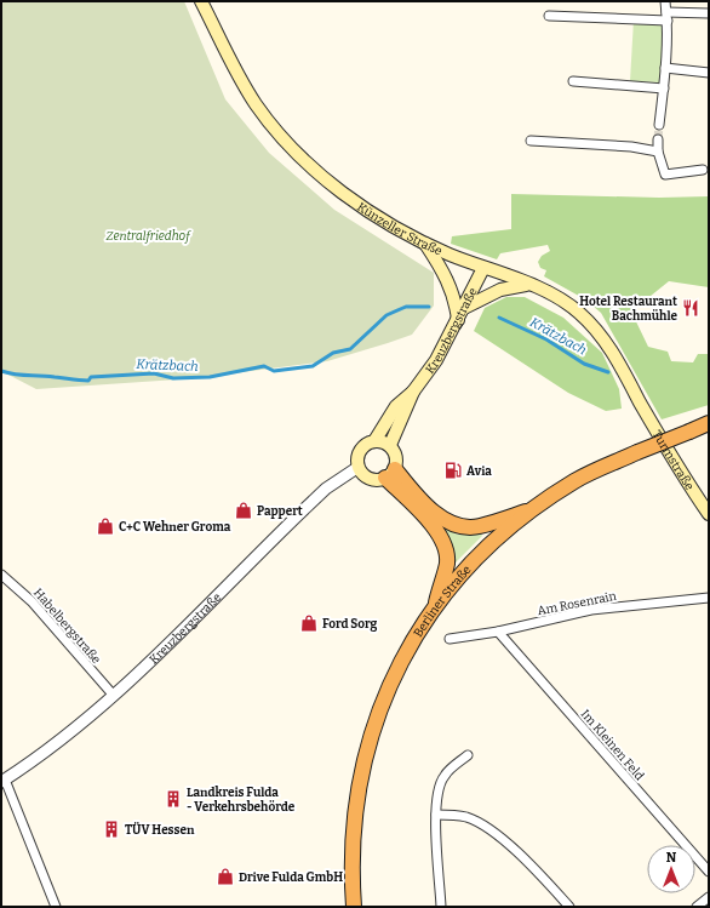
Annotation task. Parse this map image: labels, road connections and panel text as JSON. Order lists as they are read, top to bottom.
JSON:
{
  "streets": {
    "highway": ["Berliner Straße"],
    "main road": ["Künzeller Straße", "Kreuzbergstraße", "Turmstraße"],
    "street": ["Am Rosenrain", "Habelbergstraße", "Im Kleinen Feld"]
  },
  "crossings": [
    ["Künzeller Straße", "Kreuzbergstraße"],
    ["Künzeller Straße", "Turmstraße"],
    ["Kreuzbergstraße", "Habelbergstraße"],
    ["Am Rosenrain", "Im Kleinen Feld"]
  ],
  "water": ["Krätzbach"],
  "parks": ["Zentralfriedhof"],
  "places": {
    "restaurant": ["Hotel Restaurant Bachmühle"],
    "fuel station": ["Avia"],
    "shop": [
      "Pappert",
      "C+C Wehner Groma",
      "Ford Sorg",
      "Drive Fulda GmbH"
    ],
    "building": ["Landkreis Fulda - Verkehrsbehörde", "TÜV Hessen"]
  },
  "north": "top"
}
